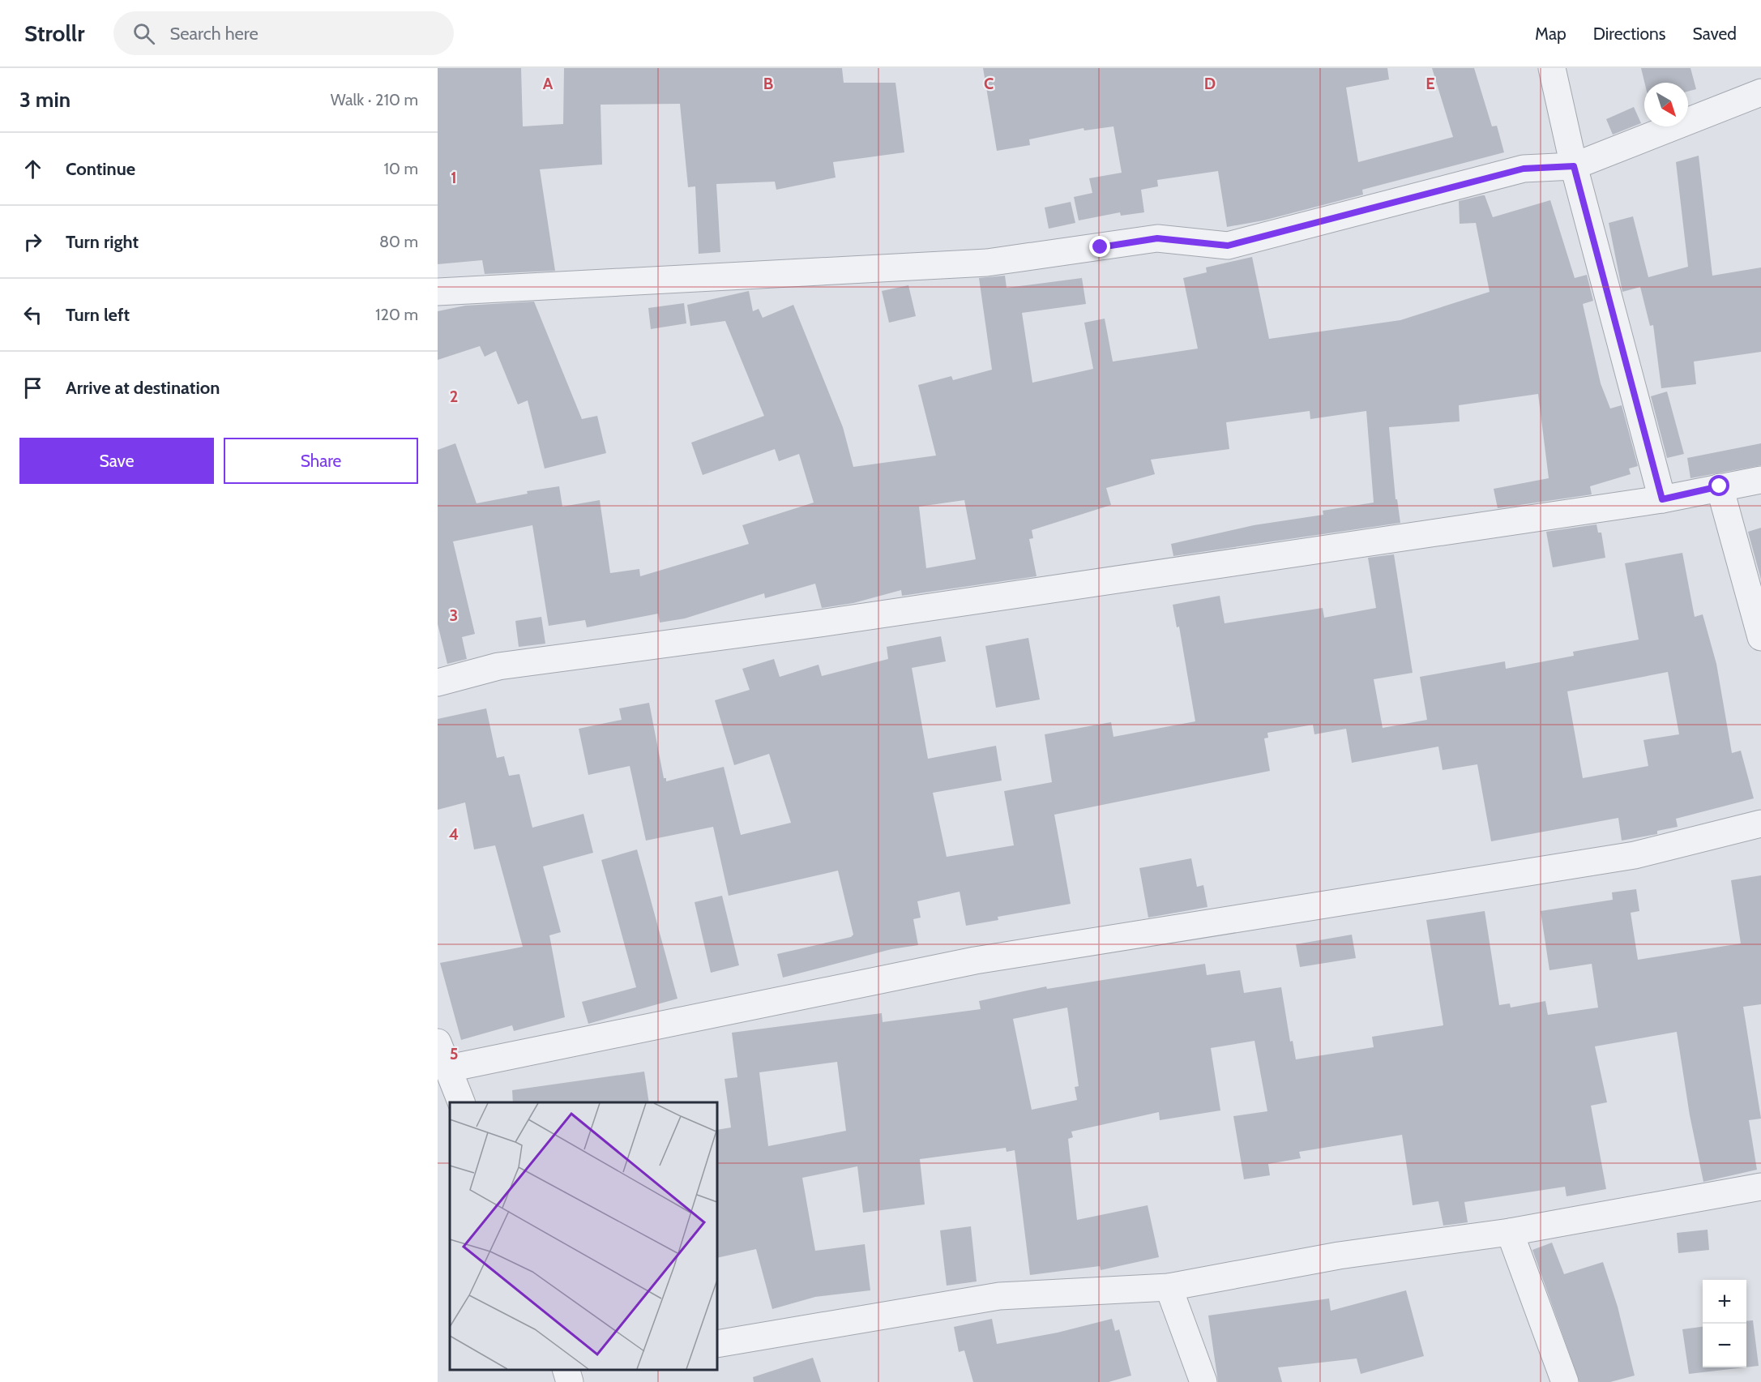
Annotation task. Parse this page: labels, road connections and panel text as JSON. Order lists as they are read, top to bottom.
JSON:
{
  "north": "bottom right",
  "page": {
    "header": "Strollr",
    "search": "Search here",
    "nav": ["Map", "Directions", "Saved"],
    "heading": ["3 min", "Walk · 210 m"],
    "list": [
      ["Continue", "10 m"],
      ["Turn right", "80 m"],
      ["Turn left", "120 m"],
      "Arrive at destination"
    ],
    "buttons": ["Save", "Share"],
    "map_buttons": ["+", "−"]
  },
  "grid": {
    "columns": [
      "A",
      "B",
      "C",
      "D",
      "E"
    ],
    "rows": [
      "1",
      "2",
      "3",
      "4",
      "5"
    ]
  }
}
